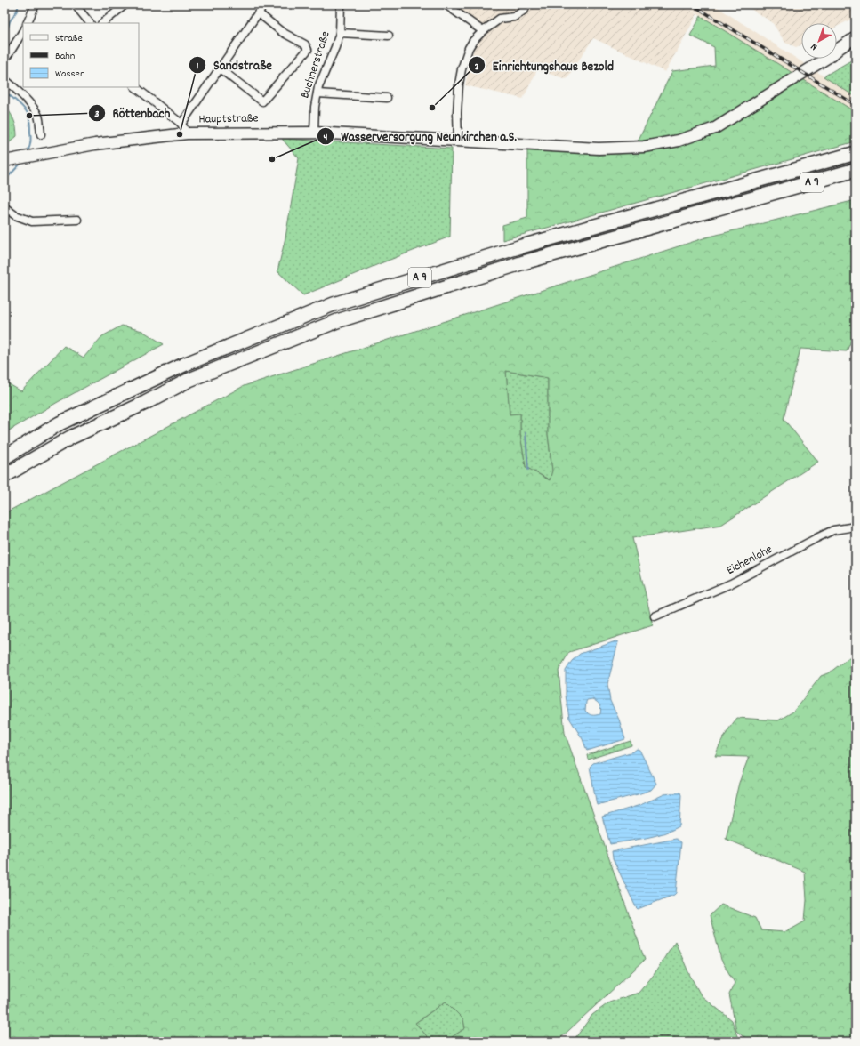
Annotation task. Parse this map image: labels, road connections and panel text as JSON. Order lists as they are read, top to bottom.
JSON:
{
  "streets": {
    "highway": ["A 9"],
    "main road": ["Hauptstraße"],
    "street": ["Buchnerstraße", "Eichenlohe"]
  },
  "crossings": [
    ["Buchnerstraße", "Hauptstraße"]
  ],
  "places": [
    "Einrichtungshaus Bezold",
    "Röttenbach",
    "Sandstraße",
    "Wasserversorgung Neunkirchen a.S."
  ],
  "legend": ["Straße", "Bahn", "Wasser"],
  "north": "bottom left"
}
